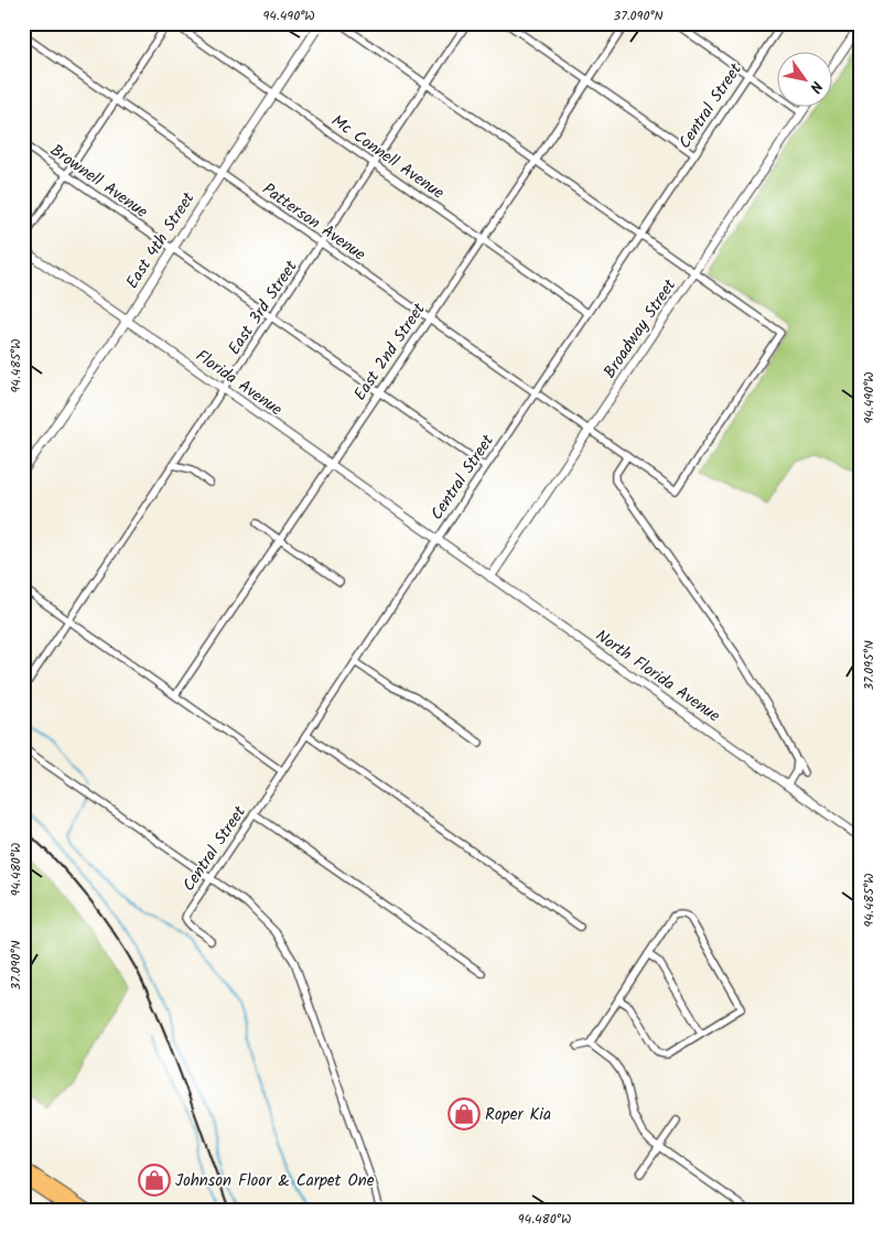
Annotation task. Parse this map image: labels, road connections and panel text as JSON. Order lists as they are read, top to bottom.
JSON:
{
  "streets": {
    "street": [
      "Central Street",
      "Mc Connell Avenue",
      "Brownell Avenue",
      "Patterson Avenue",
      "East 4th Street",
      "East 3rd Street",
      "Broadway Street",
      "East 2nd Street",
      "Florida Avenue",
      "North Florida Avenue"
    ]
  },
  "crossings": [
    ["Central Street", "Mc Connell Avenue"],
    ["Central Street", "Brownell Avenue"],
    ["Central Street", "Patterson Avenue"],
    ["Central Street", "Florida Avenue"],
    ["Central Street", "North Florida Avenue"],
    ["Mc Connell Avenue", "East 4th Street"],
    ["Mc Connell Avenue", "East 3rd Street"],
    ["Mc Connell Avenue", "East 2nd Street"],
    ["Brownell Avenue", "East 4th Street"],
    ["Brownell Avenue", "East 3rd Street"],
    ["Brownell Avenue", "East 2nd Street"],
    ["Patterson Avenue", "East 4th Street"],
    ["Patterson Avenue", "East 3rd Street"],
    ["Patterson Avenue", "Broadway Street"],
    ["Patterson Avenue", "East 2nd Street"],
    ["East 4th Street", "Florida Avenue"],
    ["East 3rd Street", "Florida Avenue"],
    ["Broadway Street", "North Florida Avenue"],
    ["East 2nd Street", "Florida Avenue"],
    ["Florida Avenue", "North Florida Avenue"]
  ],
  "places": {
    "shop": ["Roper Kia", "Johnson Floor & Carpet One"]
  },
  "north": "bottom right",
  "coordinates": [
    "94.490°W",
    "37.090°N",
    "94.485°W",
    "37.095°N",
    "94.480°W"
  ]
}
